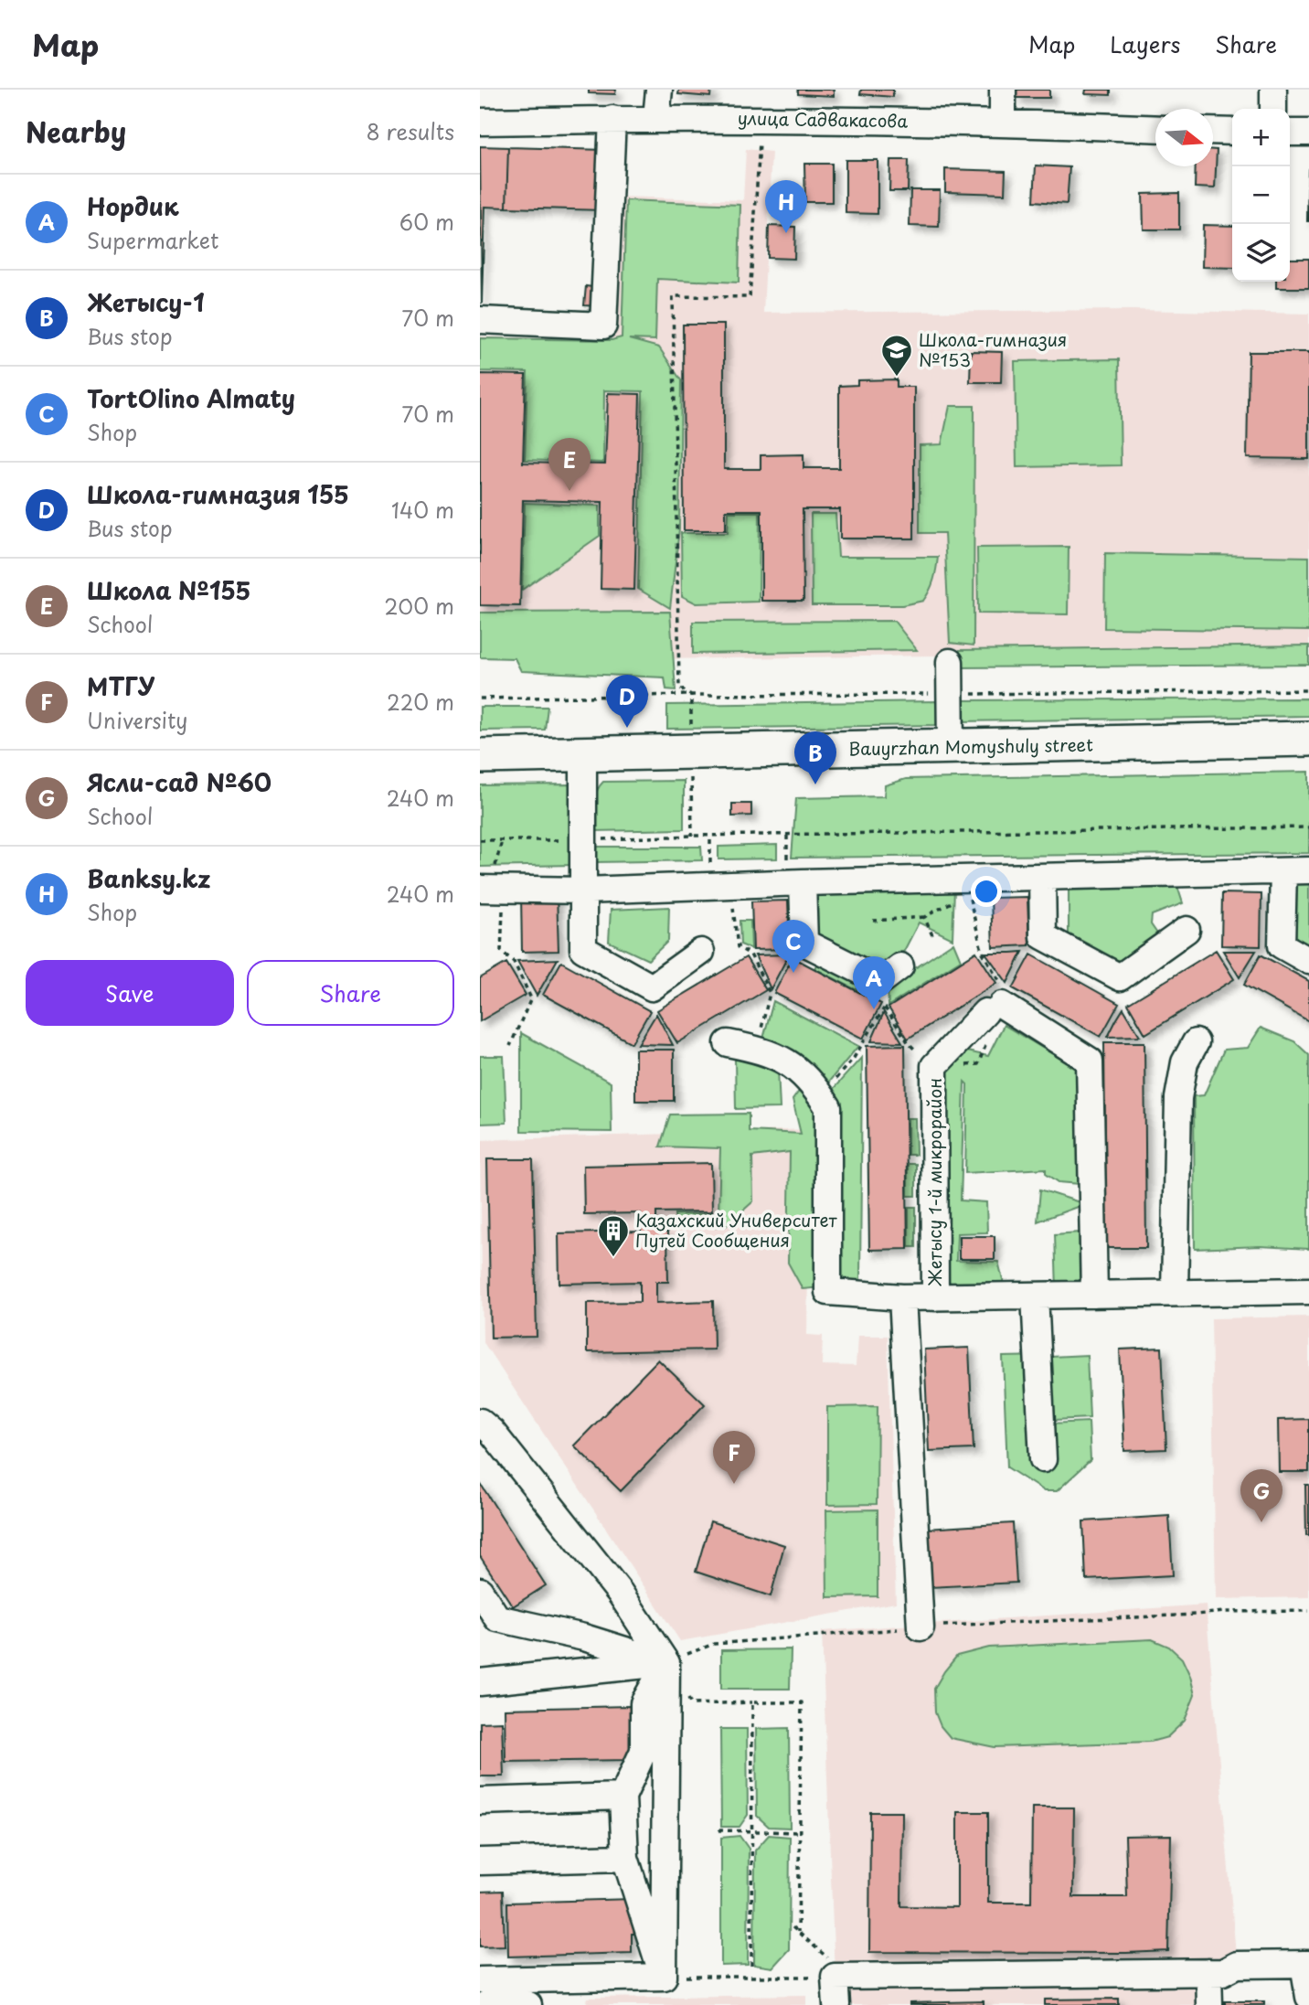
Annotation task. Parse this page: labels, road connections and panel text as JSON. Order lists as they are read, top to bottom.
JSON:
{
  "streets": {
    "main road": ["Bauyrzhan Momyshuly street"],
    "street": ["улица Садвакасова", "Жетысу 1-й микрорайон"]
  },
  "places": {
    "school or university": ["Школа-гимназия №153"],
    "building": ["Казахский Университет Путей Сообщения"]
  },
  "north": "right",
  "page": {
    "header": "Map",
    "nav": ["Map", "Layers", "Share"],
    "heading": ["Nearby", "8 results"],
    "map_buttons": ["+", "−"],
    "list": [
      {
        "mark": "A",
        "name": "Нордик",
        "note": "Supermarket",
        "value": "60 m"
      },
      {
        "mark": "B",
        "name": "Жетысу-1",
        "note": "Bus stop",
        "value": "70 m"
      },
      {
        "mark": "C",
        "name": "TortOlino Almaty",
        "note": "Shop",
        "value": "70 m"
      },
      {
        "mark": "D",
        "name": "Школа-гимназия 155",
        "note": "Bus stop",
        "value": "140 m"
      },
      {
        "mark": "E",
        "name": "Школа №155",
        "note": "School",
        "value": "200 m"
      },
      {
        "mark": "F",
        "name": "МТГУ",
        "note": "University",
        "value": "220 m"
      },
      {
        "mark": "G",
        "name": "Ясли-сад №60",
        "note": "School",
        "value": "240 m"
      },
      {
        "mark": "H",
        "name": "Banksy.kz",
        "note": "Shop",
        "value": "240 m"
      }
    ],
    "pins": [
      "H",
      "E",
      "D",
      "B",
      "C",
      "A",
      "F",
      "G"
    ],
    "buttons": ["Save", "Share"]
  }
}
